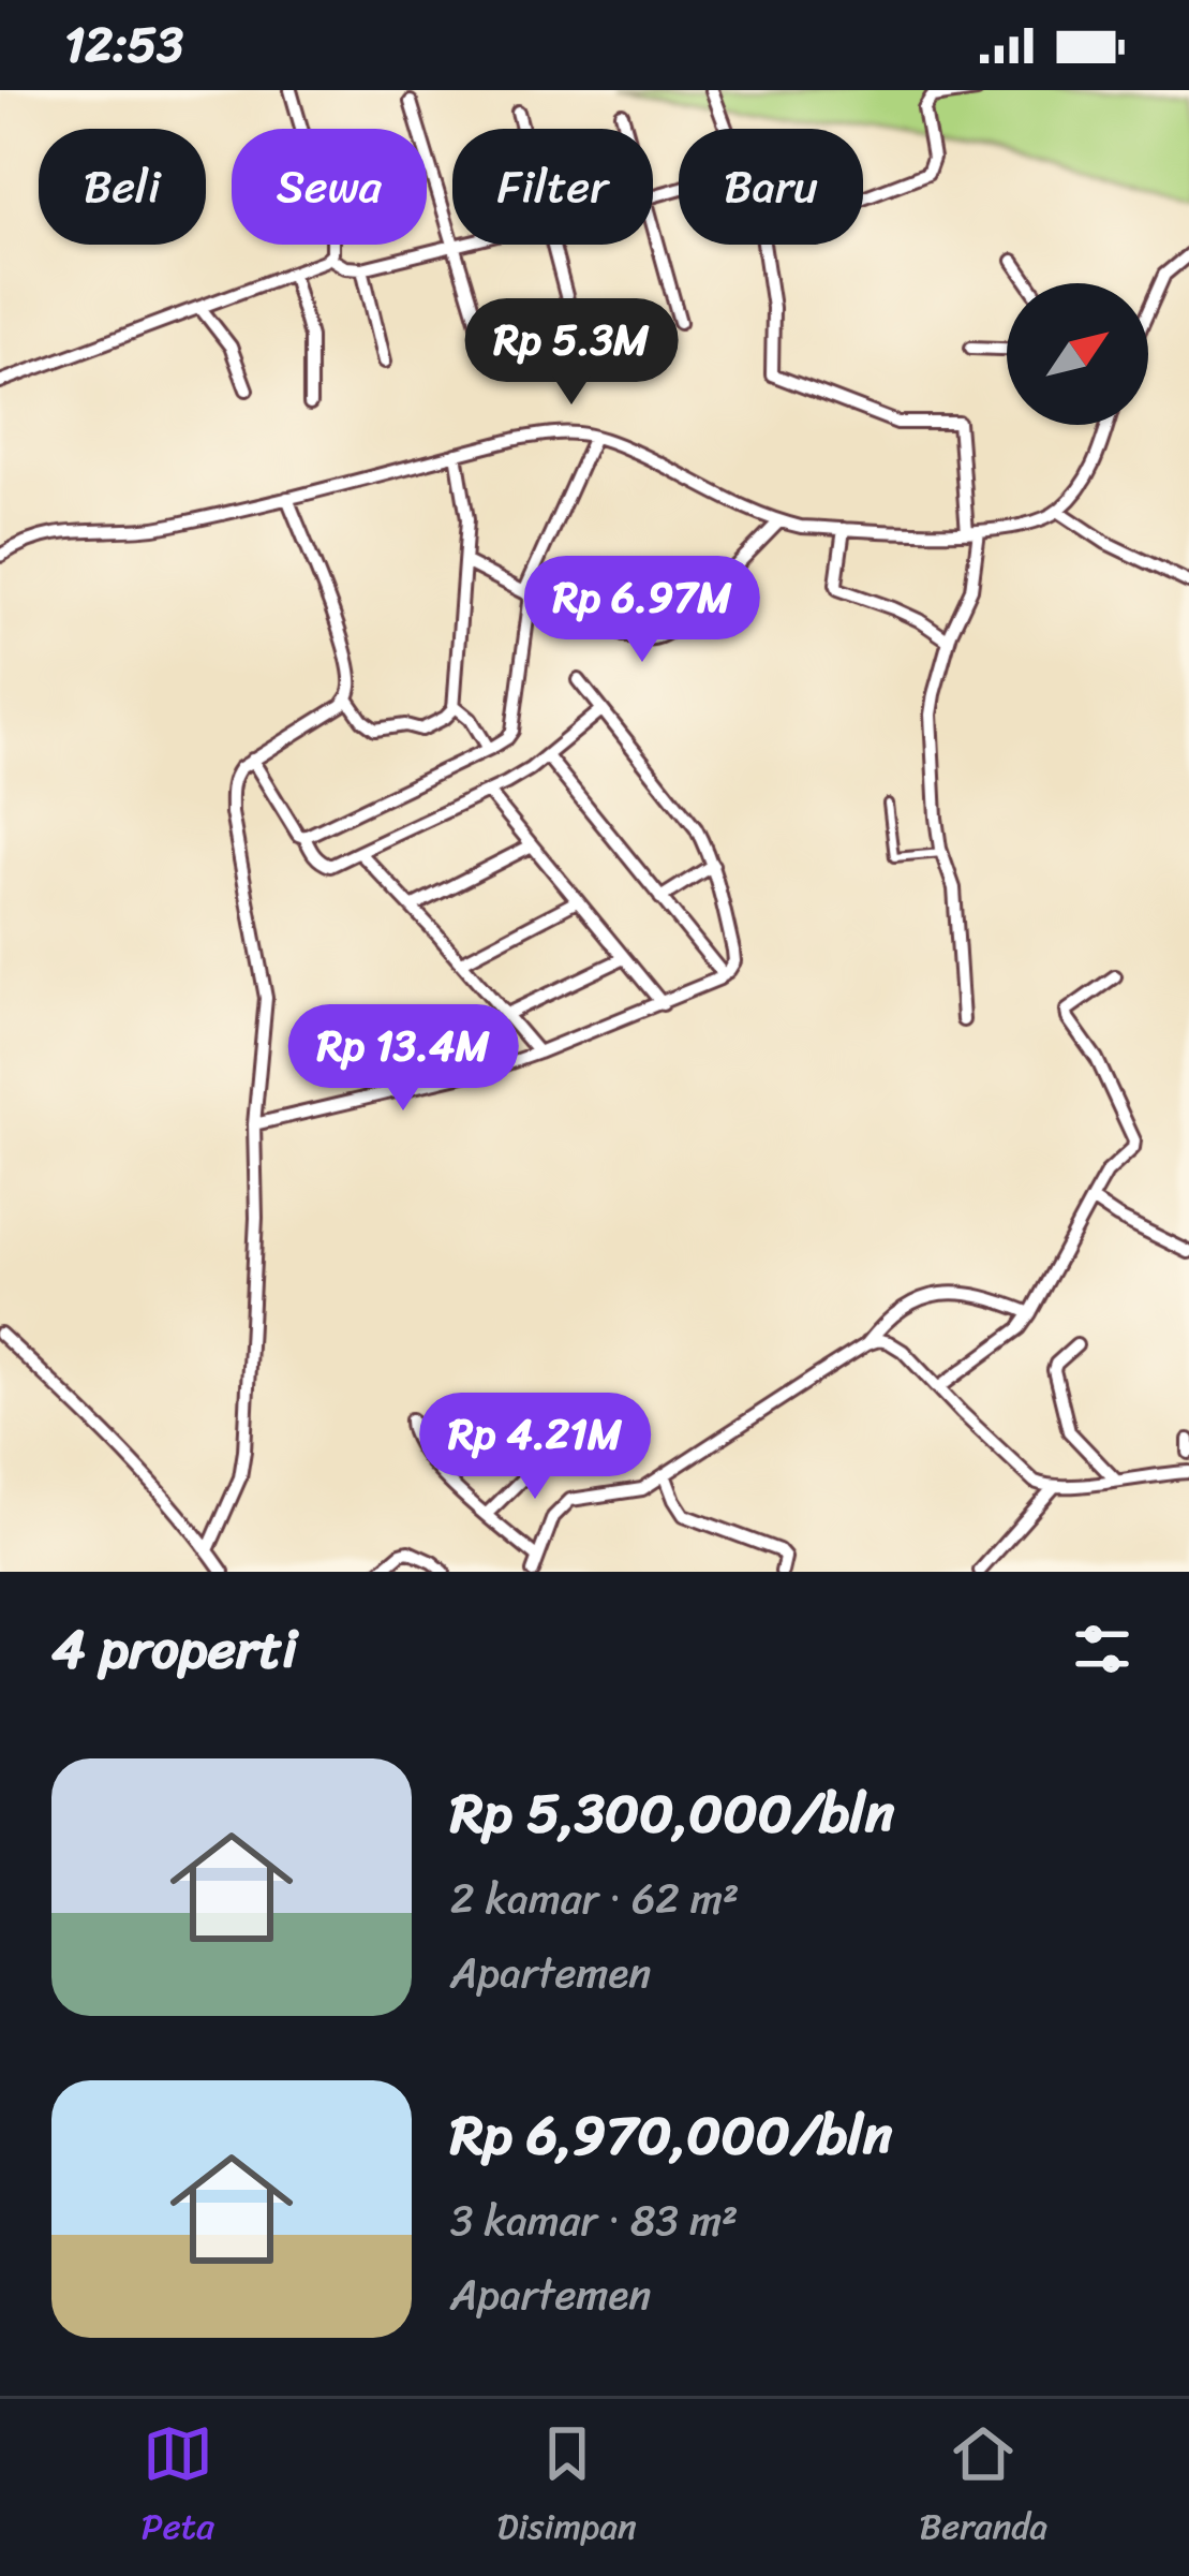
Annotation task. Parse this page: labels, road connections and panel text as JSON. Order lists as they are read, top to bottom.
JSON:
{
  "north": "top right",
  "page": {
    "status": "12:53",
    "chip": [
      "Beli",
      "Sewa",
      "Filter",
      "Baru"
    ],
    "price": [
      "Rp 5.3M",
      "Rp 6.97M",
      "Rp 13.4M",
      "Rp 4.21M"
    ],
    "heading": "4 properti",
    "list": [
      {
        "name": "Rp 5,300,000/bln",
        "note": "2 kamar · 62 m² · Apartemen"
      },
      {
        "name": "Rp 6,970,000/bln",
        "note": "3 kamar · 83 m² · Apartemen"
      }
    ],
    "tabs": ["Peta", "Disimpan", "Beranda"]
  }
}
